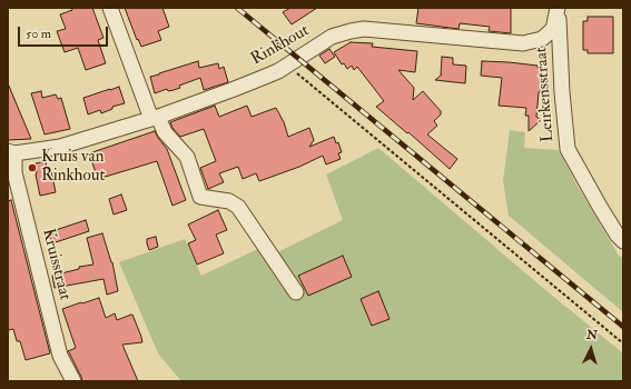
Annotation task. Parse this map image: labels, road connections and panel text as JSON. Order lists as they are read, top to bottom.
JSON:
{
  "streets": {
    "street": ["Rinkhout", "Leirkensstraat", "Kruisstraat"]
  },
  "crossings": [
    ["Rinkhout", "Leirkensstraat"],
    ["Rinkhout", "Kruisstraat"]
  ],
  "places": ["Kruis van Rinkhout"],
  "scale_bar": "50 m",
  "north": "top"
}
